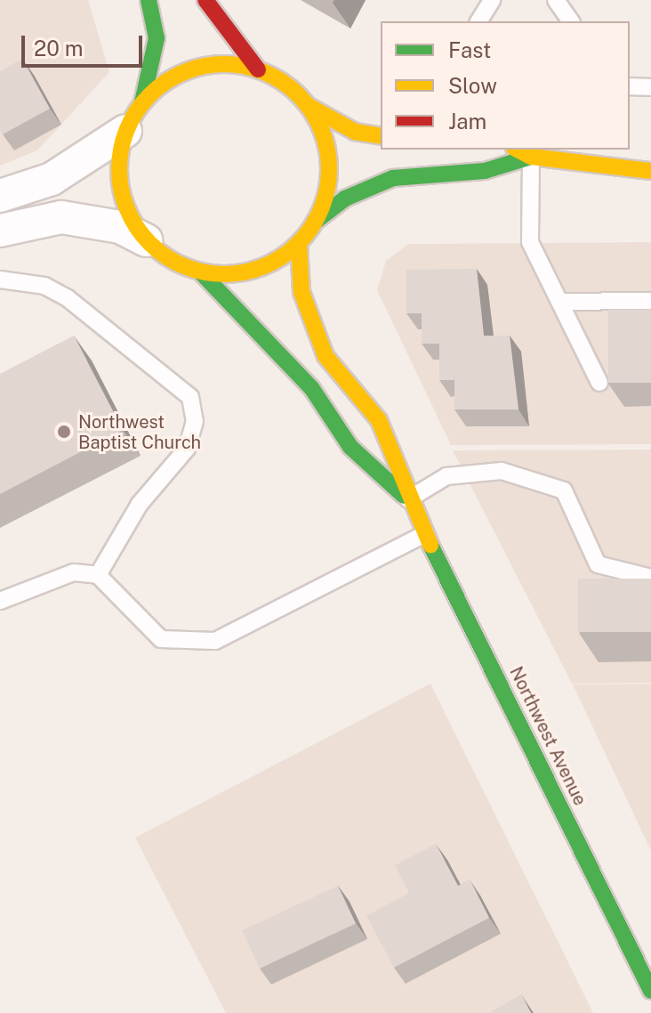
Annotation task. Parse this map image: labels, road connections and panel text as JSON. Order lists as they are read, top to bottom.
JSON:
{
  "streets": {
    "main road": ["Northwest Avenue"]
  },
  "places": ["Northwest Baptist Church"],
  "legend": ["Fast", "Slow", "Jam"],
  "scale_bar": "20 m"
}
